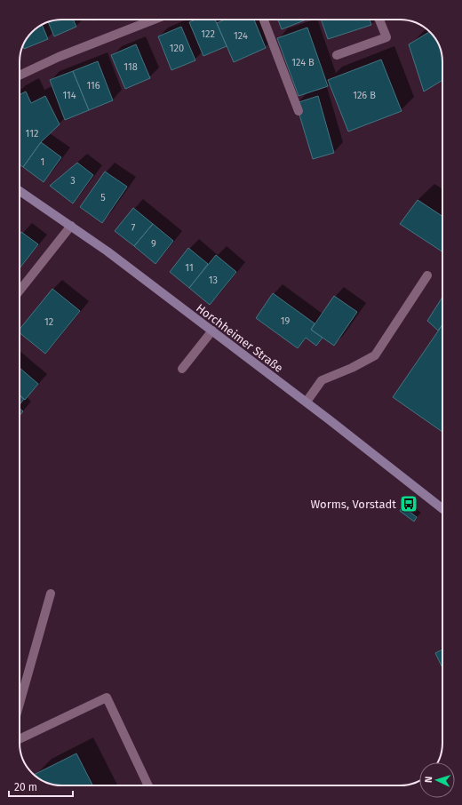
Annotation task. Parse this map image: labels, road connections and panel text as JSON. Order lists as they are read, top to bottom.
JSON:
{
  "streets": {
    "main road": ["Horchheimer Straße"]
  },
  "places": {
    "bus stop": ["Worms, Vorstadt"]
  },
  "house_numbers": [
    "122",
    "124",
    "120",
    "124 B",
    "118",
    "116",
    "114",
    "126 B",
    "112",
    "1",
    "3",
    "5",
    "7",
    "9",
    "11",
    "13",
    "19",
    "12"
  ],
  "scale_bar": "20 m",
  "north": "left"
}
